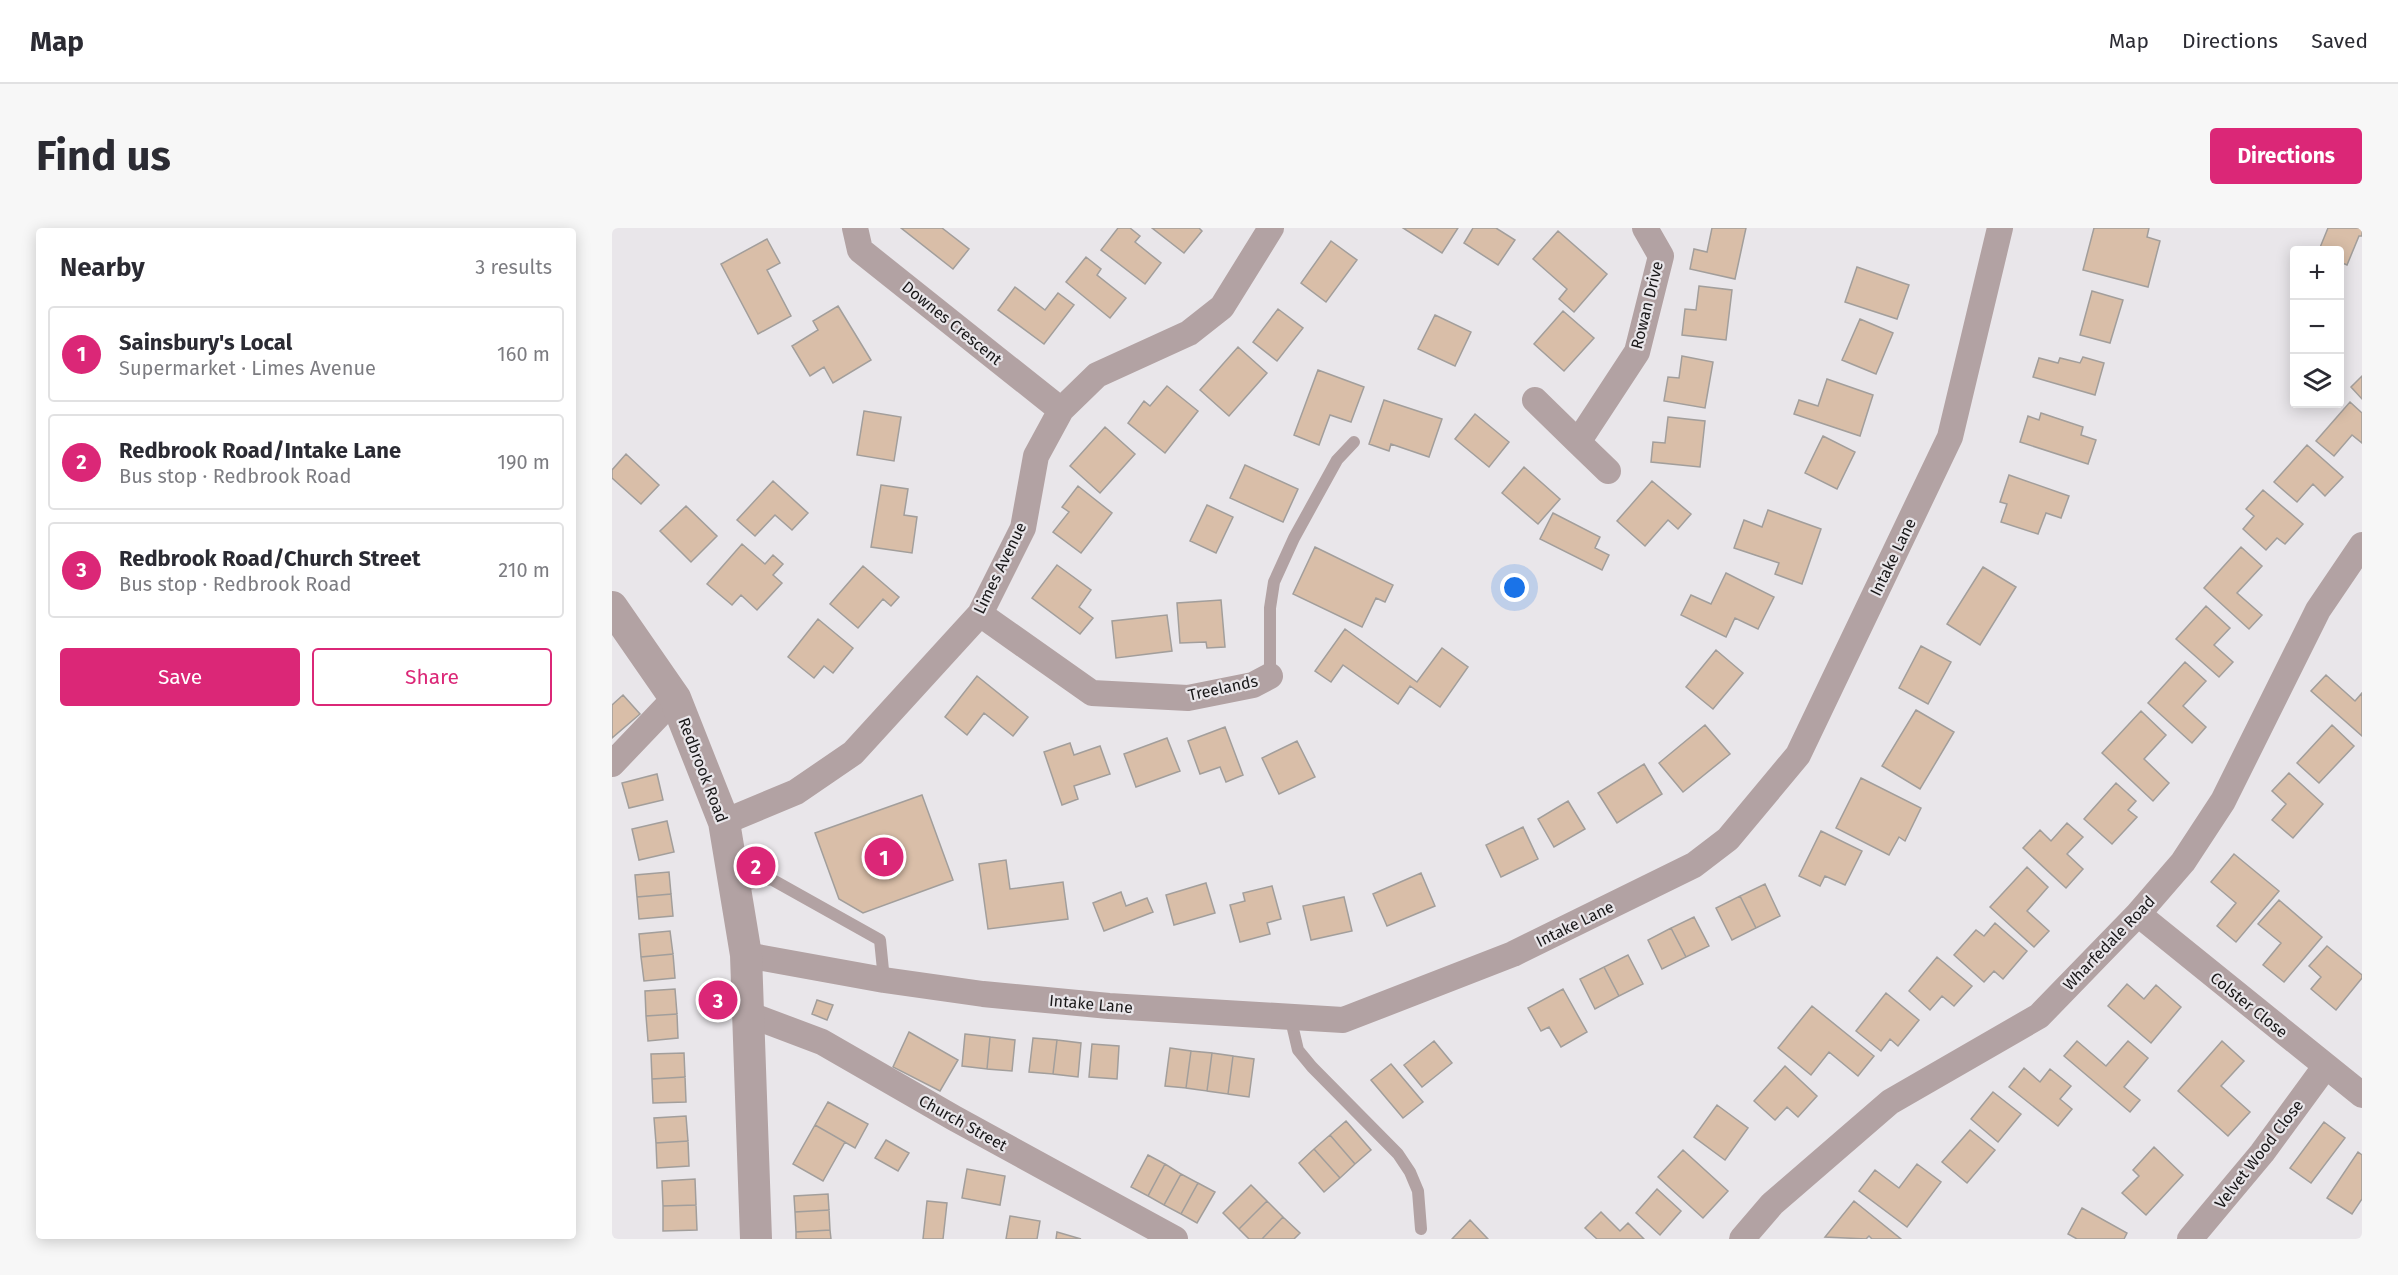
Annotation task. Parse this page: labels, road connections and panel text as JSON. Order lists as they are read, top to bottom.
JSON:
{
  "streets": {
    "street": [
      "Rowan Drive",
      "Downes Crescent",
      "Intake Lane",
      "Limes Avenue",
      "Treelands",
      "Redbrook Road",
      "Wharfedale Road",
      "Colster Close",
      "Church Street",
      "Velvet Wood Close"
    ]
  },
  "crossings": [
    ["Downes Crescent", "Limes Avenue"],
    ["Intake Lane", "Redbrook Road"],
    ["Limes Avenue", "Treelands"],
    ["Limes Avenue", "Redbrook Road"],
    ["Redbrook Road", "Church Street"],
    ["Wharfedale Road", "Colster Close"],
    ["Colster Close", "Velvet Wood Close"]
  ],
  "page": {
    "header": "Map",
    "nav": ["Map", "Directions", "Saved"],
    "buttons": [
      "Directions",
      ["Save", "Share"]
    ],
    "title": "Find us",
    "heading": ["Nearby", "3 results"],
    "map_buttons": ["+", "−"],
    "list": [
      {
        "mark": "1",
        "name": "Sainsbury's Local",
        "note": "Supermarket · Limes Avenue",
        "value": "160 m"
      },
      {
        "mark": "2",
        "name": "Redbrook Road/Intake Lane",
        "note": "Bus stop · Redbrook Road",
        "value": "190 m"
      },
      {
        "mark": "3",
        "name": "Redbrook Road/Church Street",
        "note": "Bus stop · Redbrook Road",
        "value": "210 m"
      }
    ],
    "pins": ["1", "2", "3"]
  }
}
